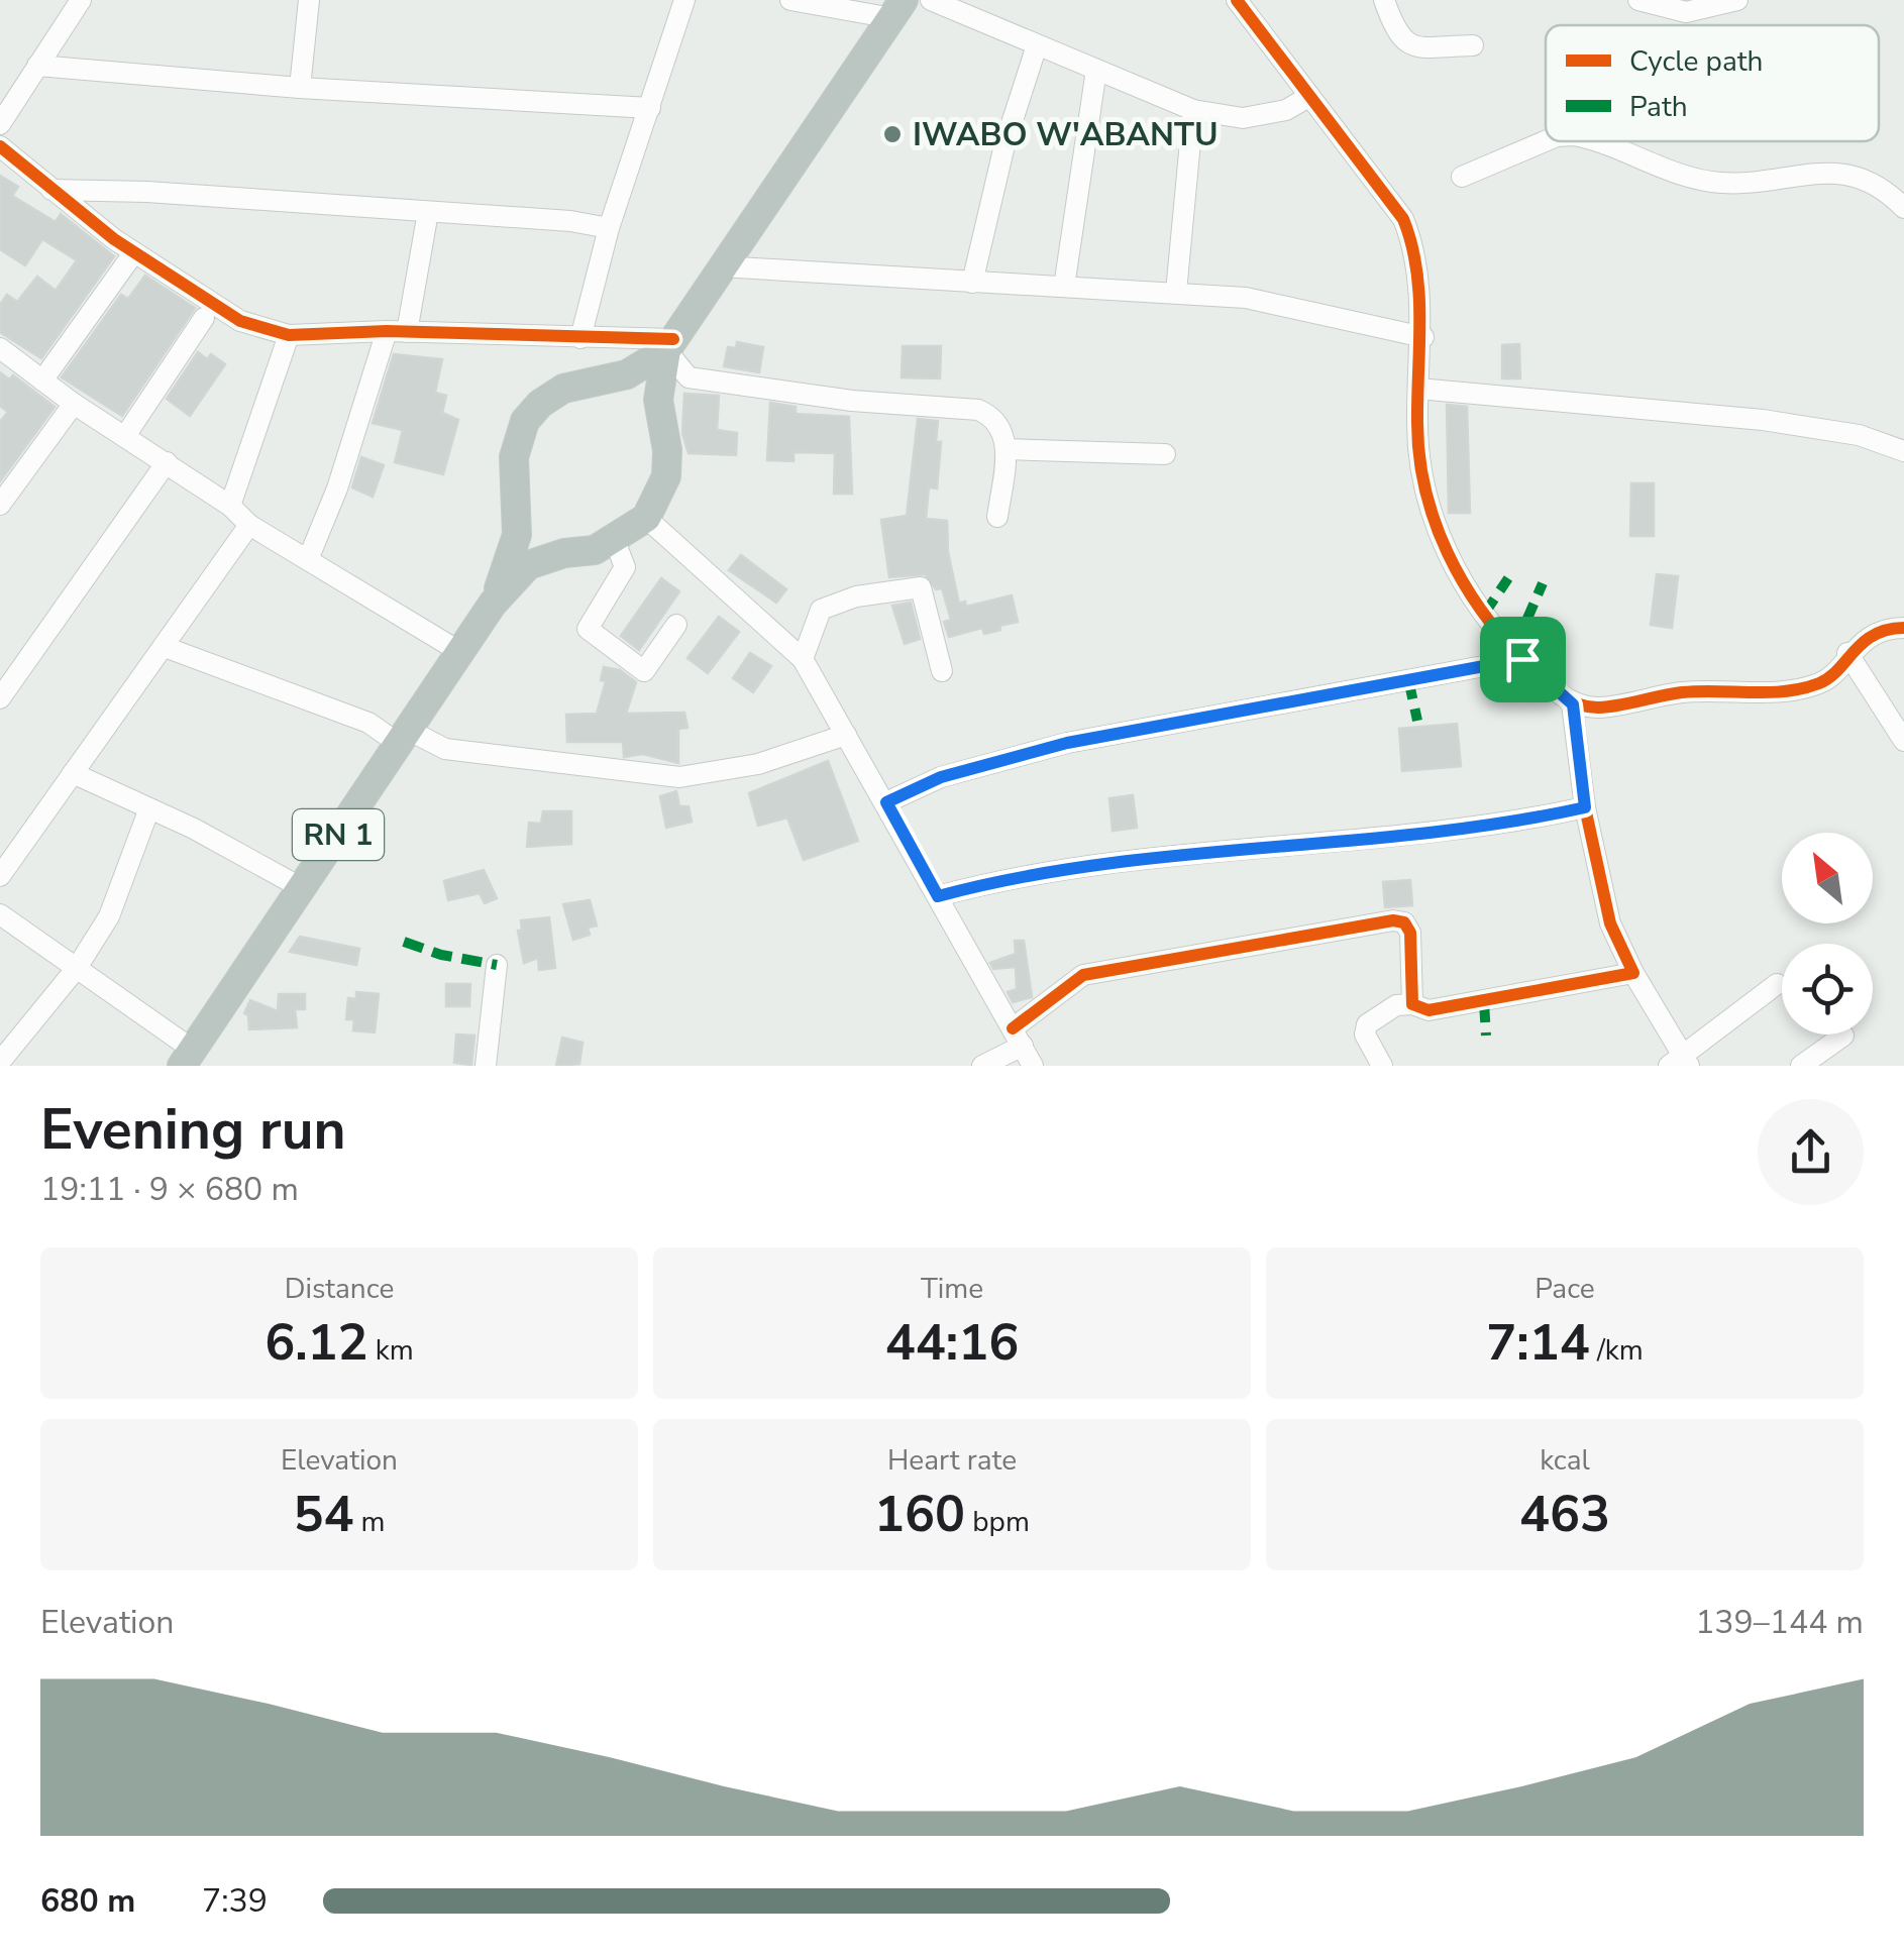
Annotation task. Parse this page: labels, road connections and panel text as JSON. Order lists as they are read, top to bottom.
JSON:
{
  "streets": {
    "highway": ["RN 1"]
  },
  "places": ["IWABO W'ABANTU"],
  "legend": ["Cycle path", "Path"],
  "north": "top left",
  "page": {
    "heading": ["Evening run", "19:11 · 9 × 680 m"],
    "stats": [
      ["Distance", "6.12 km"],
      ["Time", "44:16"],
      ["Pace", "7:14 /km"],
      ["Elevation", "54 m"],
      ["Heart rate", "160 bpm"],
      ["kcal", "463"]
    ],
    "chart": ["Elevation", "139–144 m"],
    "list": [
      {
        "name": "680 m",
        "note": "7:39"
      }
    ]
  }
}
